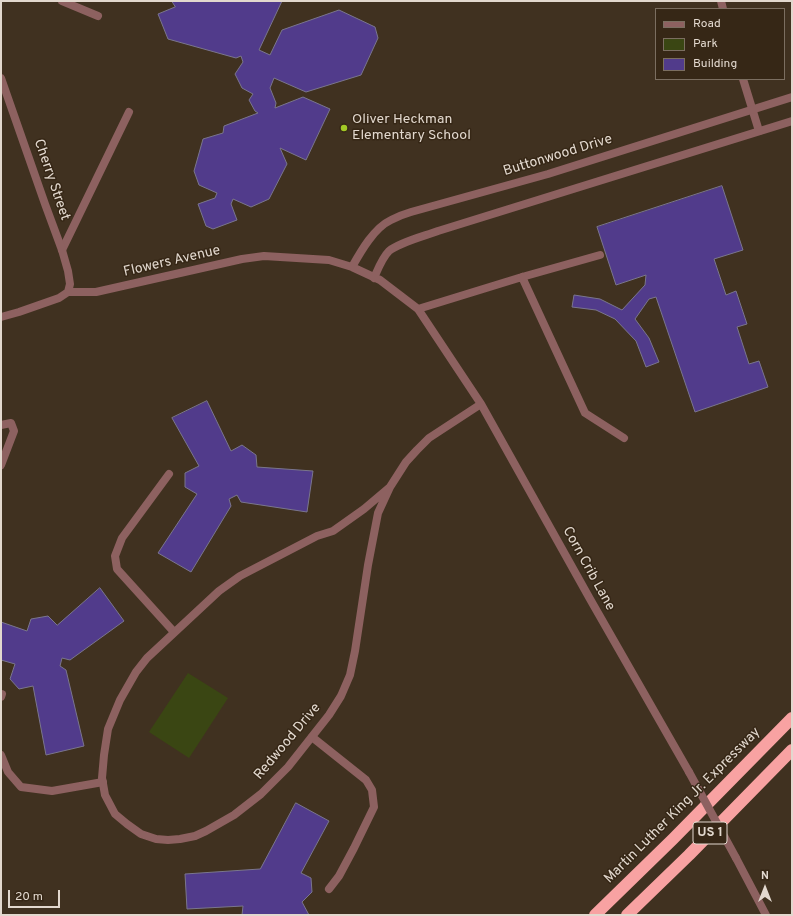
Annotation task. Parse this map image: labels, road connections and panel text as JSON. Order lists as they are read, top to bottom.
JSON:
{
  "streets": {
    "highway": ["Martin Luther King Jr. Expressway", "US 1"],
    "street": [
      "Buttonwood Drive",
      "Cherry Street",
      "Flowers Avenue",
      "Corn Crib Lane",
      "Redwood Drive"
    ]
  },
  "crossings": [
    ["Buttonwood Drive", "Flowers Avenue"],
    ["Buttonwood Drive", "Corn Crib Lane"],
    ["Cherry Street", "Flowers Avenue"],
    ["Flowers Avenue", "Corn Crib Lane"],
    ["Corn Crib Lane", "Redwood Drive"]
  ],
  "places": ["Oliver Heckman Elementary School"],
  "legend": ["Road", "Park", "Building"],
  "scale_bar": "20 m",
  "north": "top"
}
